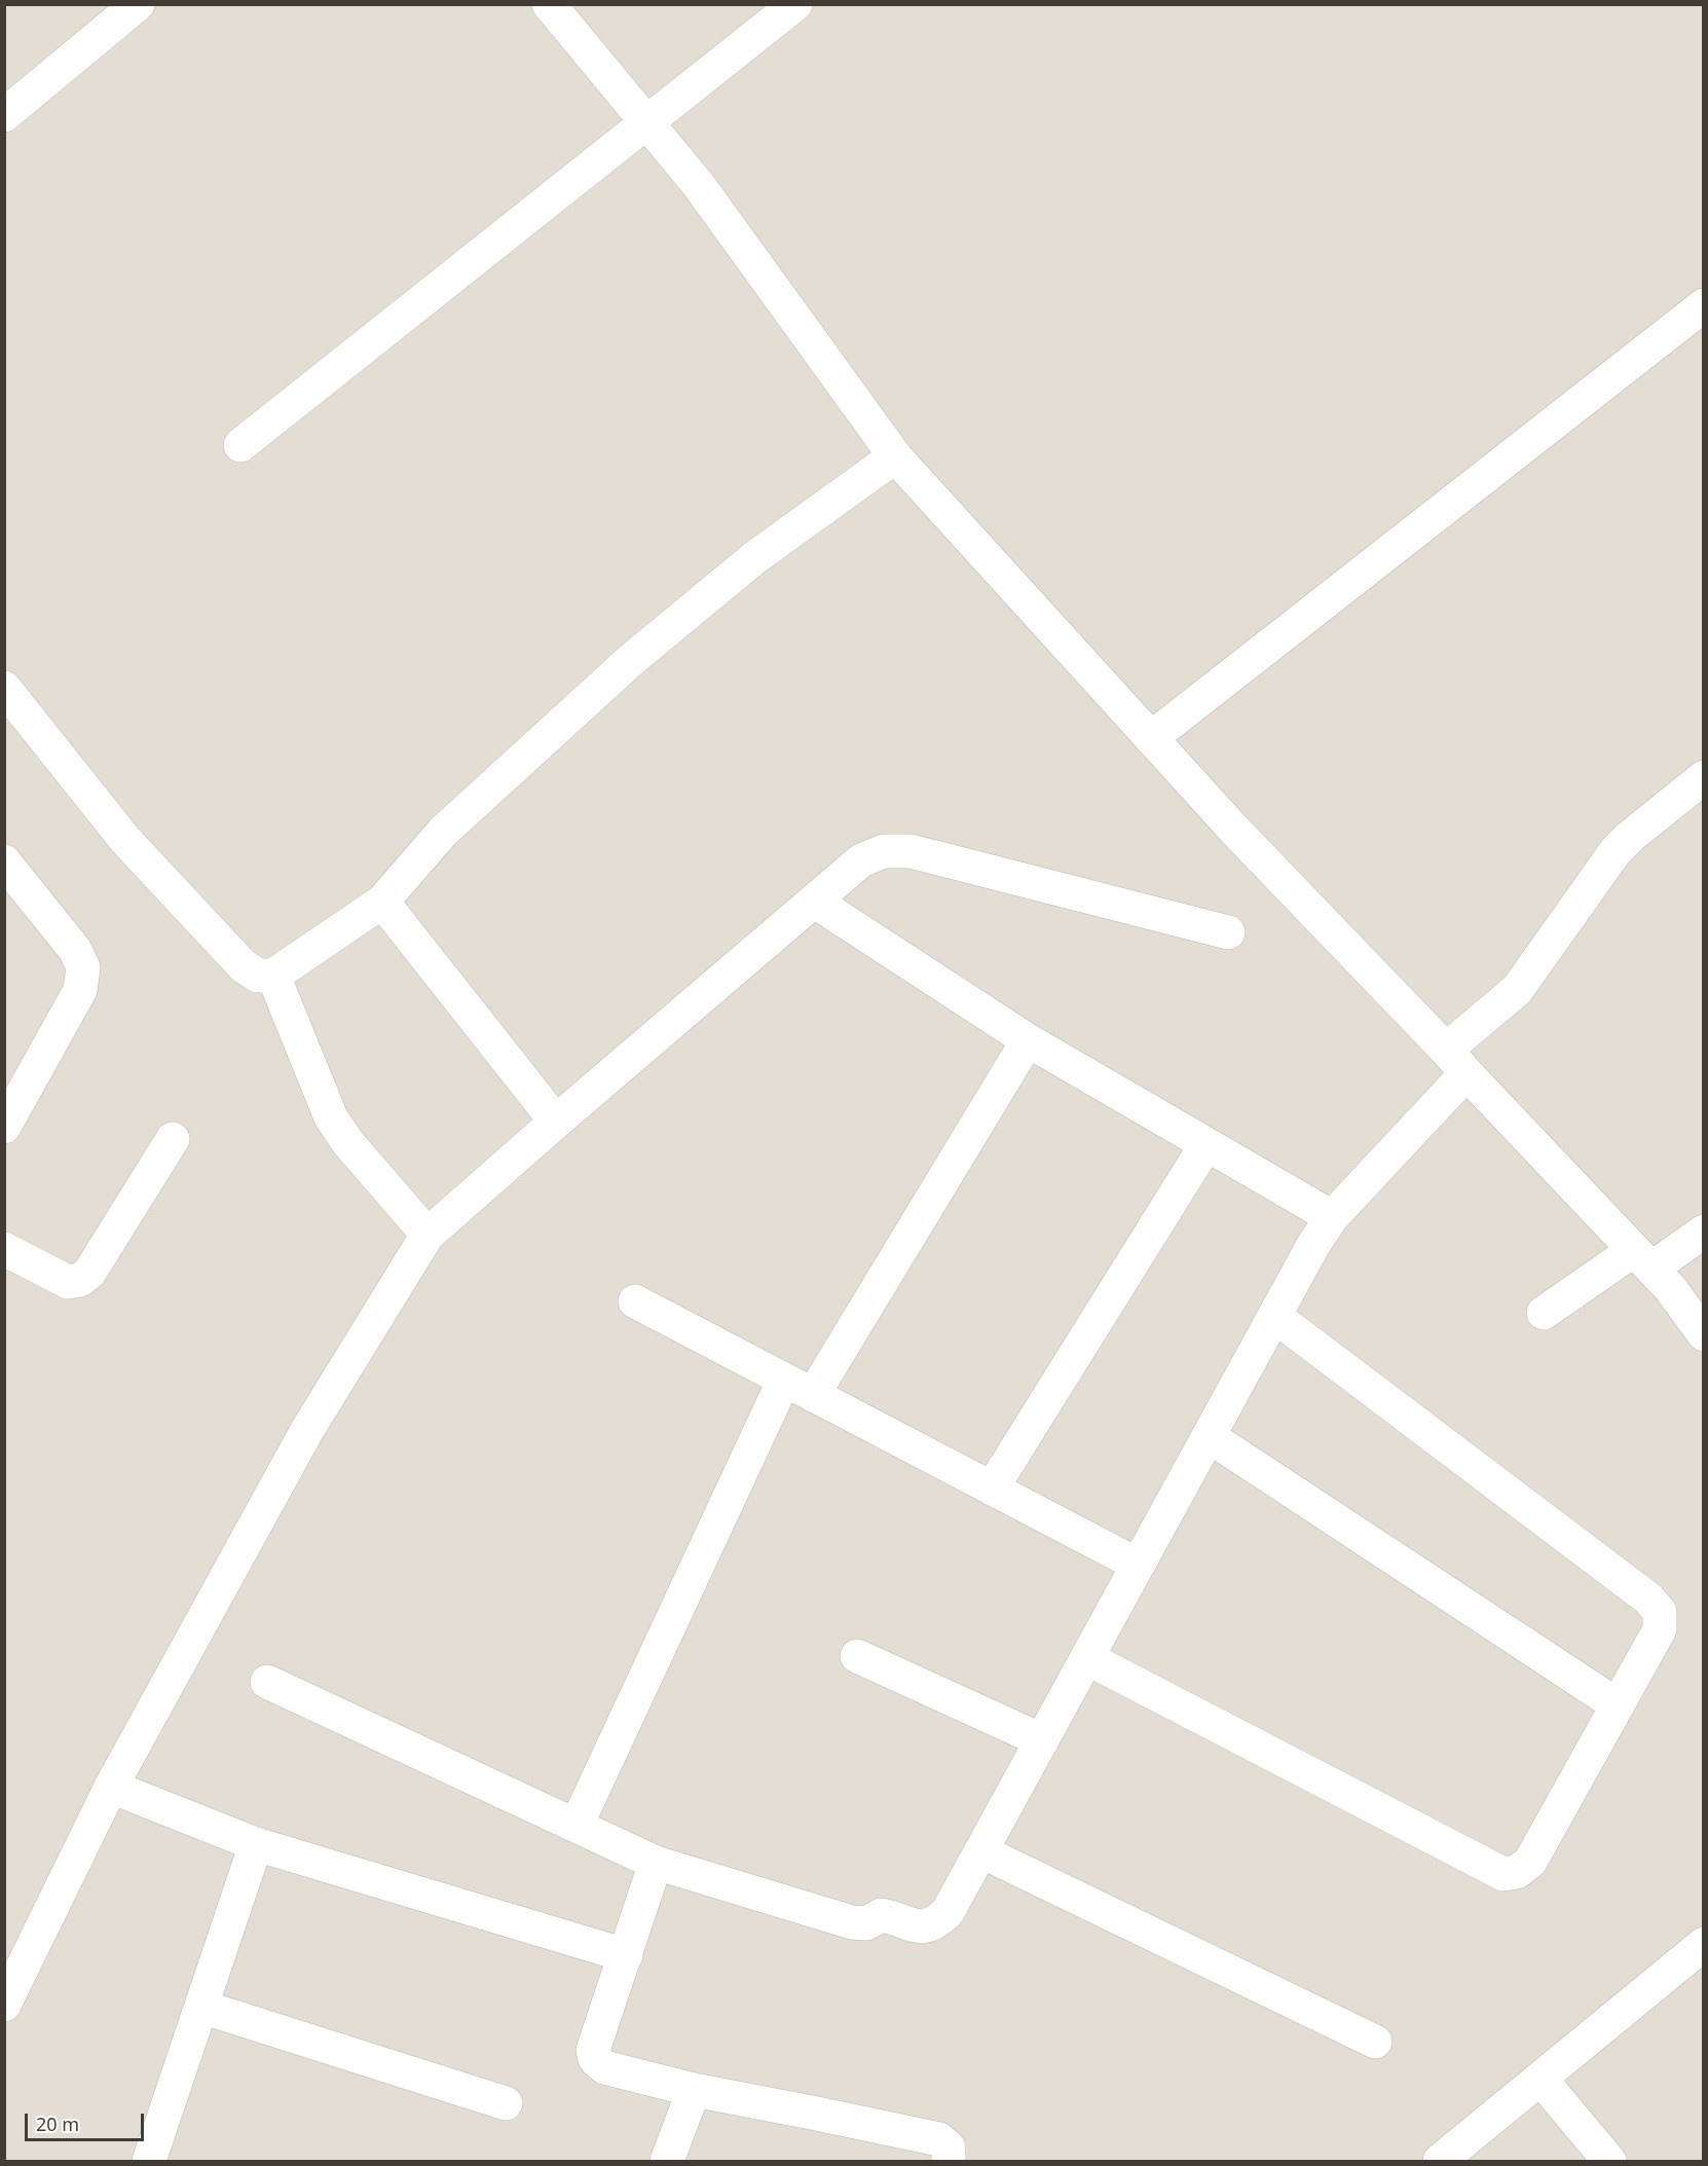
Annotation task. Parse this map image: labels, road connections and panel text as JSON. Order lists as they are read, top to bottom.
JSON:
{
  "scale_bar": "20 m"
}
